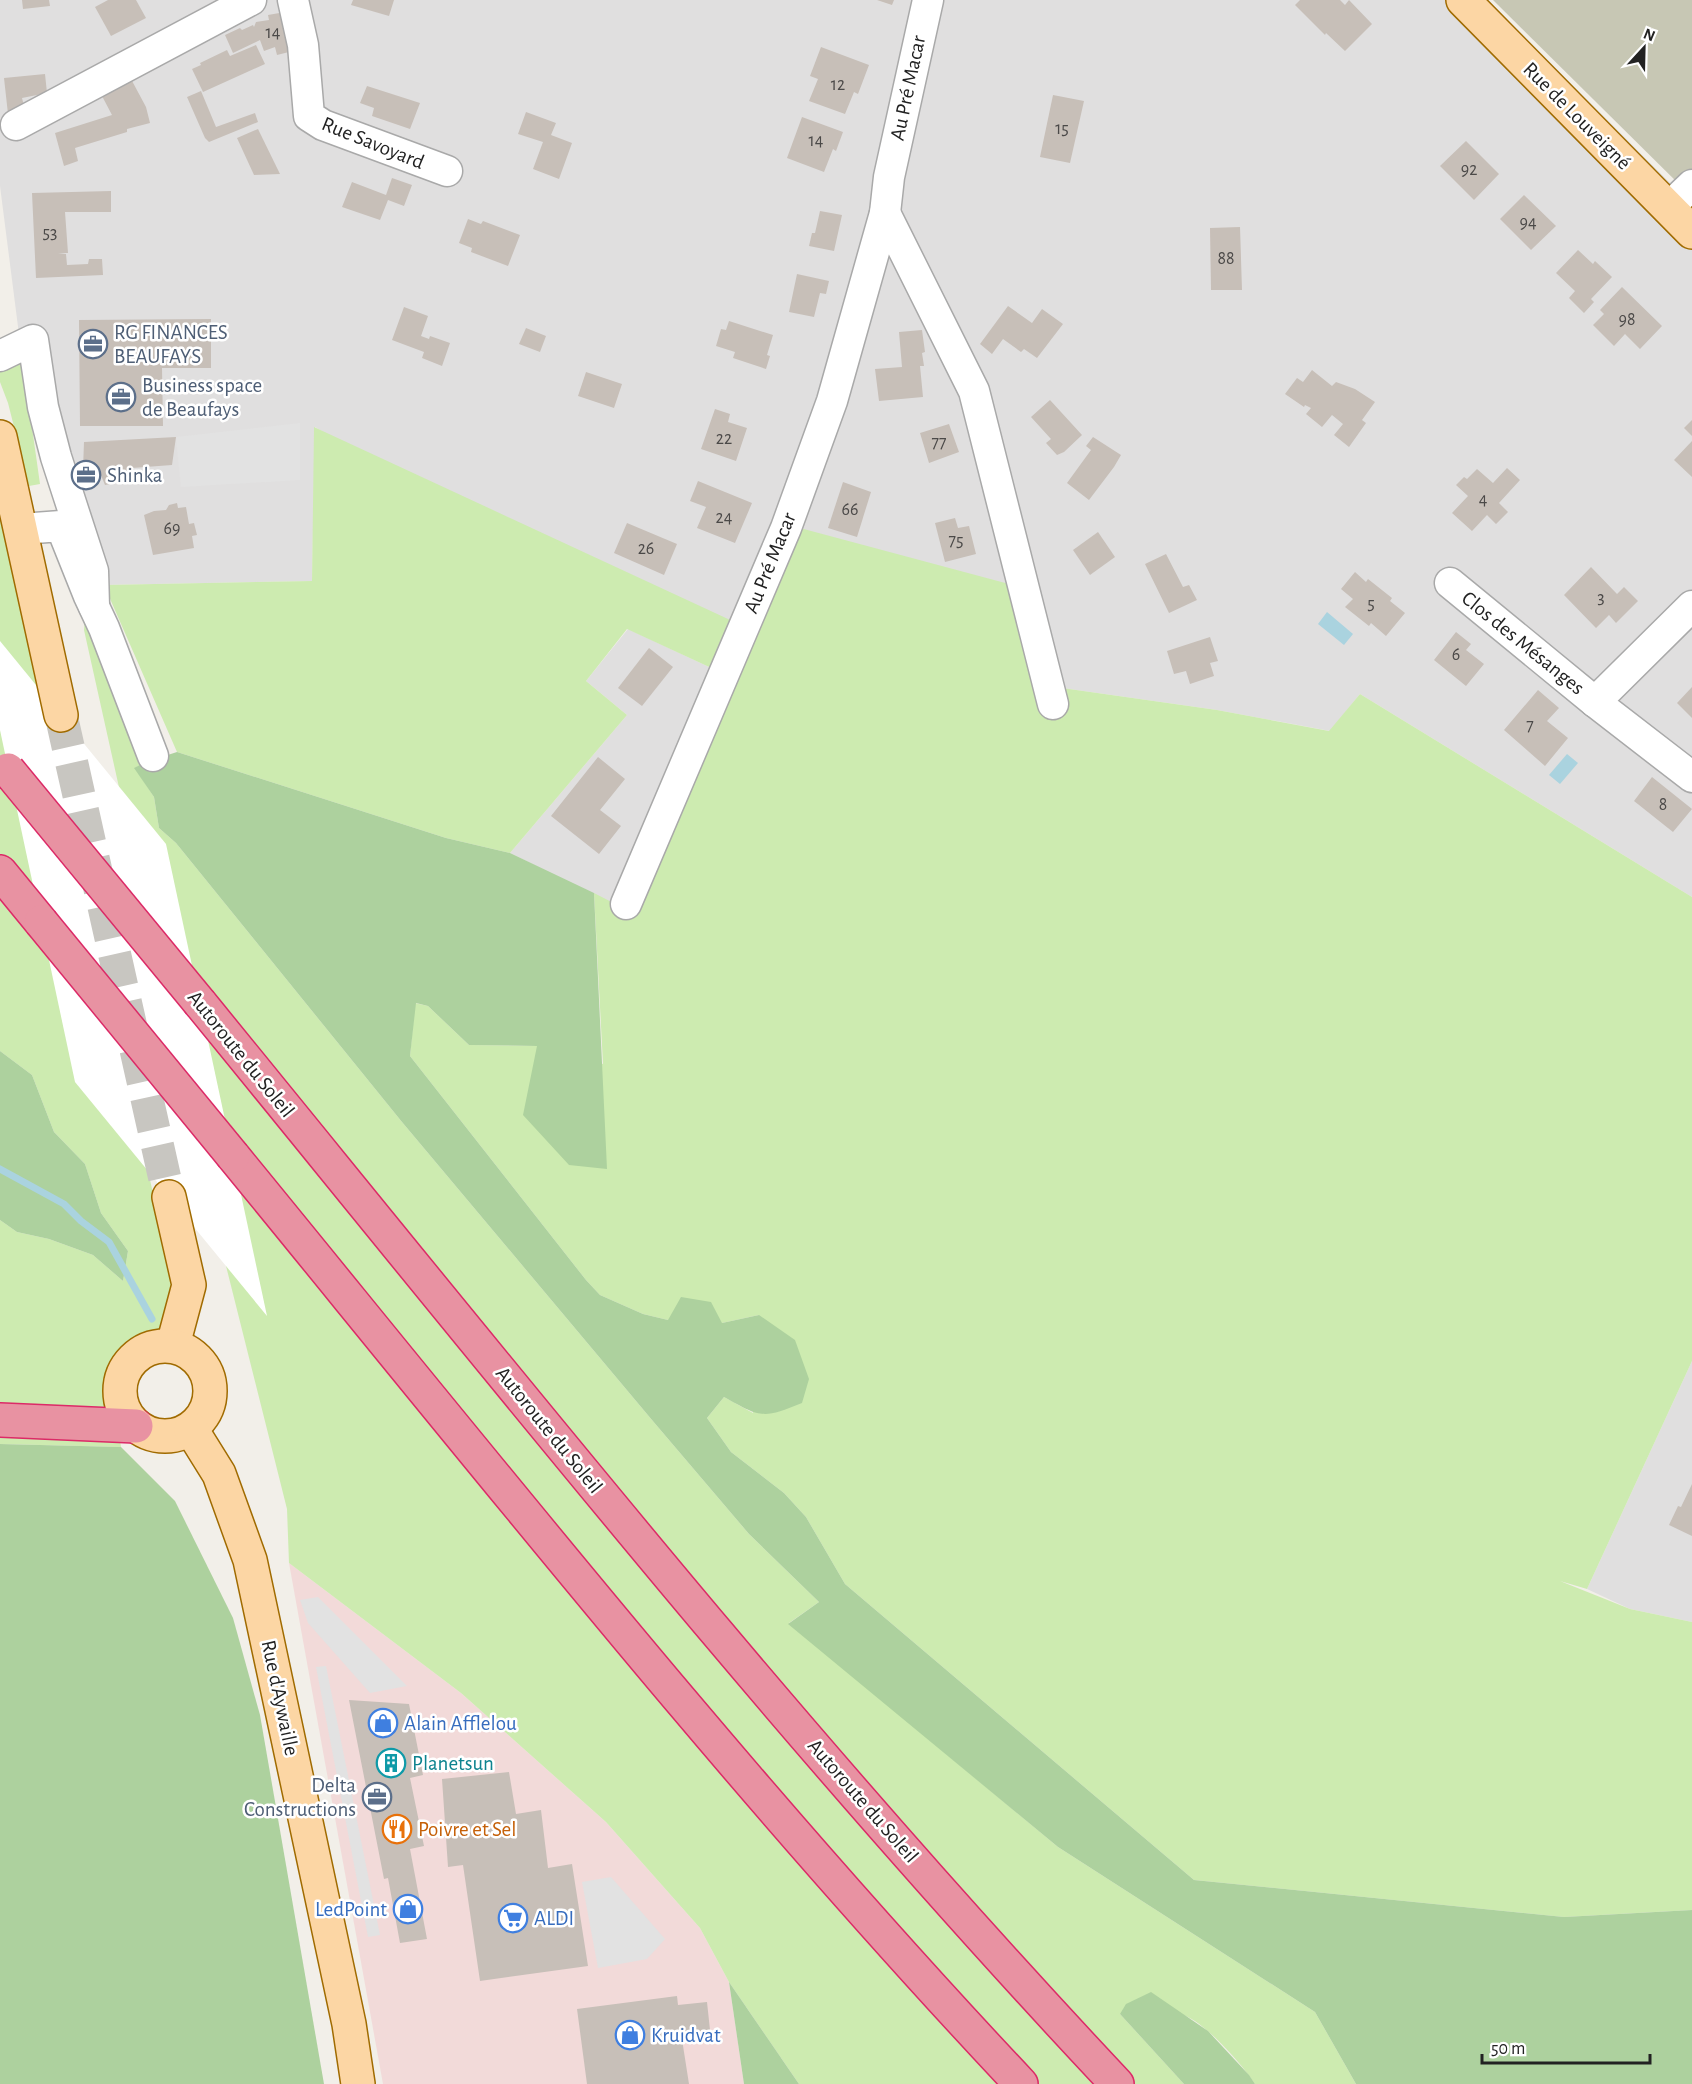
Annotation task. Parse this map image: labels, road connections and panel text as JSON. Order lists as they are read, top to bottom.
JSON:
{
  "streets": {
    "highway": ["Autoroute du Soleil"],
    "main road": ["Rue de Louveigné", "Rue d'Aywaille"],
    "street": ["Au Pré Macar", "Rue Savoyard", "Clos des Mésanges"]
  },
  "places": {
    "office": [
      "RG FINANCES BEAUFAYS",
      "Business space de Beaufays",
      "Shinka",
      "Delta Constructions"
    ],
    "shop": ["Alain Afflelou", "LedPoint", "Kruidvat"],
    "building": ["Planetsun"],
    "restaurant": ["Poivre et Sel"],
    "supermarket": ["ALDI"]
  },
  "house_numbers": [
    "14",
    "12",
    "15",
    "14",
    "92",
    "94",
    "53",
    "88",
    "98",
    "22",
    "77",
    "4",
    "66",
    "24",
    "69",
    "75",
    "26",
    "3",
    "5",
    "6",
    "7",
    "8"
  ],
  "scale_bar": "50 m",
  "north": "top"
}
